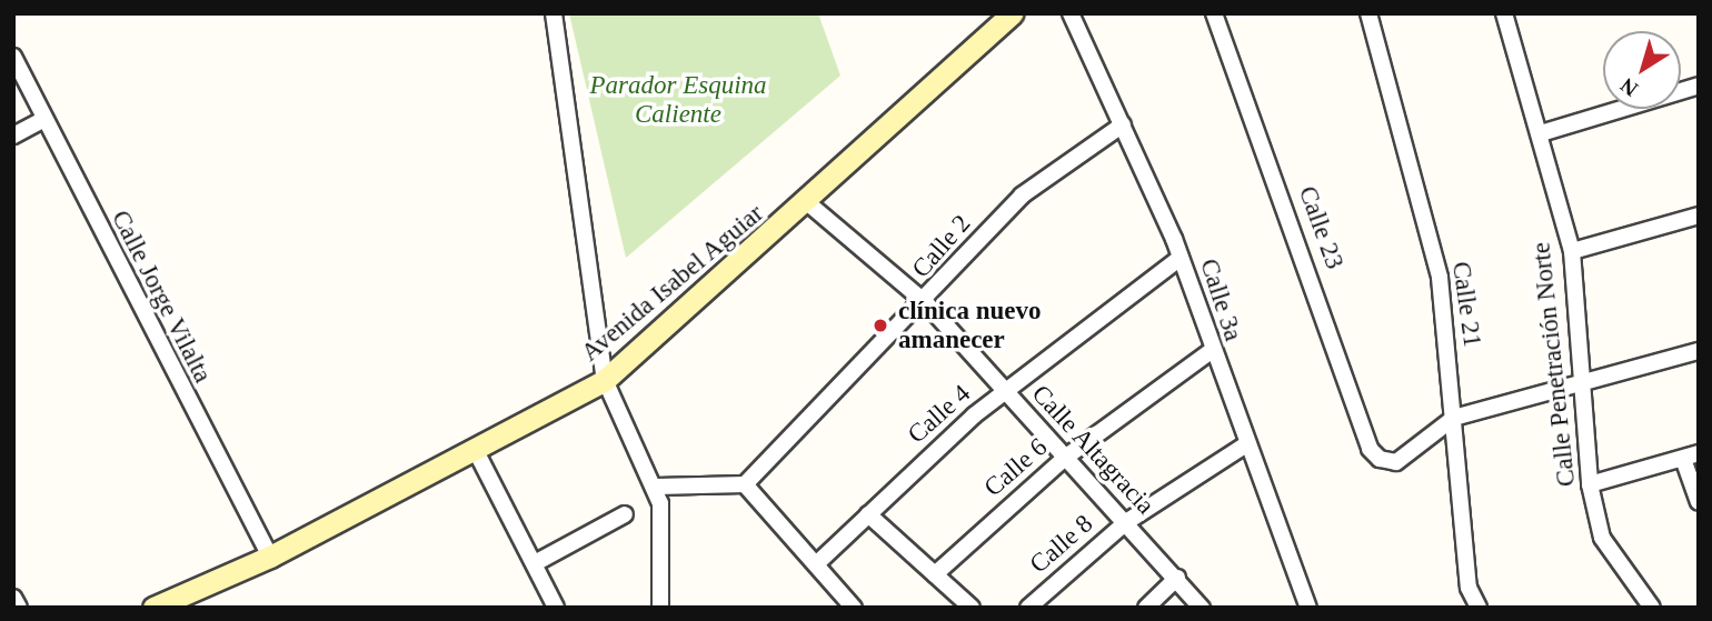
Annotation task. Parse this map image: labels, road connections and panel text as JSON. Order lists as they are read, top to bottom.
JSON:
{
  "streets": {
    "main road": ["Avenida Isabel Aguiar"],
    "street": [
      "Calle 23",
      "Calle 2",
      "Calle Jorge Vilalta",
      "Calle 3a",
      "Calle 21",
      "Calle Penetración Norte",
      "Calle 4",
      "Calle Altagracia",
      "Calle 6",
      "Calle 8"
    ]
  },
  "crossings": [
    ["Calle 23", "Calle 21"],
    ["Calle 2", "Calle 3a"],
    ["Calle 2", "Calle Altagracia"],
    ["Avenida Isabel Aguiar", "Calle Jorge Vilalta"],
    ["Avenida Isabel Aguiar", "Calle Altagracia"],
    ["Calle 3a", "Calle 4"],
    ["Calle 3a", "Calle 6"],
    ["Calle 3a", "Calle 8"],
    ["Calle 4", "Calle Altagracia"],
    ["Calle Altagracia", "Calle 6"],
    ["Calle Altagracia", "Calle 8"]
  ],
  "parks": ["Parador Esquina Caliente"],
  "places": ["clínica nuevo amanecer"],
  "north": "bottom left"
}
